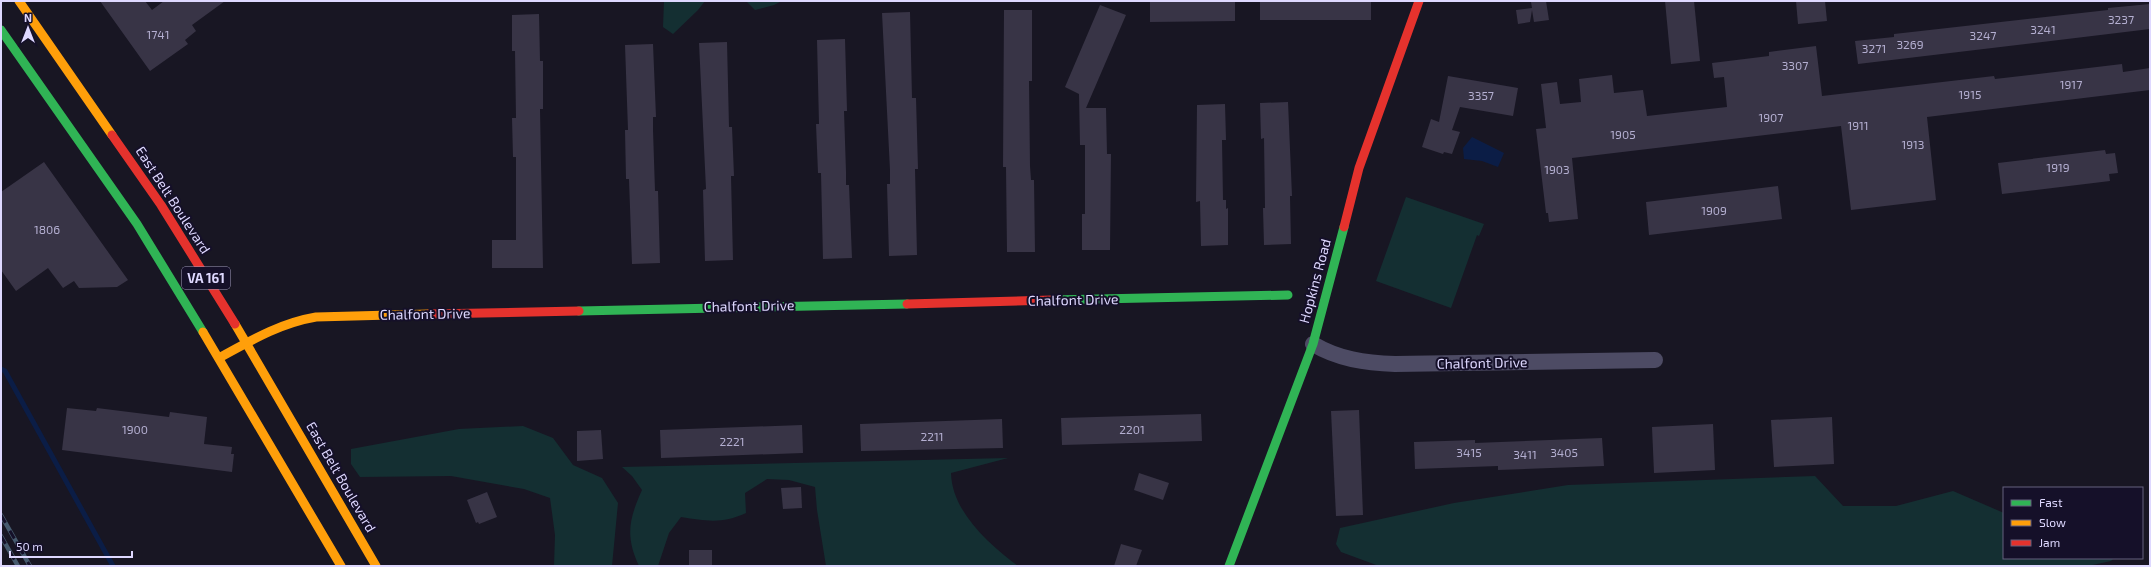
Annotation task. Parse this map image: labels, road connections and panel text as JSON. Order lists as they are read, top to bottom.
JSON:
{
  "streets": {
    "main road": [
      "East Belt Boulevard",
      "VA 161",
      "Hopkins Road",
      "Chalfont Drive"
    ]
  },
  "crossings": [
    ["East Belt Boulevard", "Chalfont Drive"],
    ["VA 161", "Chalfont Drive"],
    ["Hopkins Road", "Chalfont Drive"]
  ],
  "house_numbers": [
    "3237",
    "3241",
    "1741",
    "3247",
    "3269",
    "3271",
    "3307",
    "1917",
    "1915",
    "3357",
    "1907",
    "1911",
    "1905",
    "1913",
    "1919",
    "1903",
    "1909",
    "1806",
    "1900",
    "2201",
    "2211",
    "2221",
    "3415",
    "3405",
    "3411"
  ],
  "legend": ["Fast", "Slow", "Jam"],
  "scale_bar": "50 m",
  "north": "top"
}
